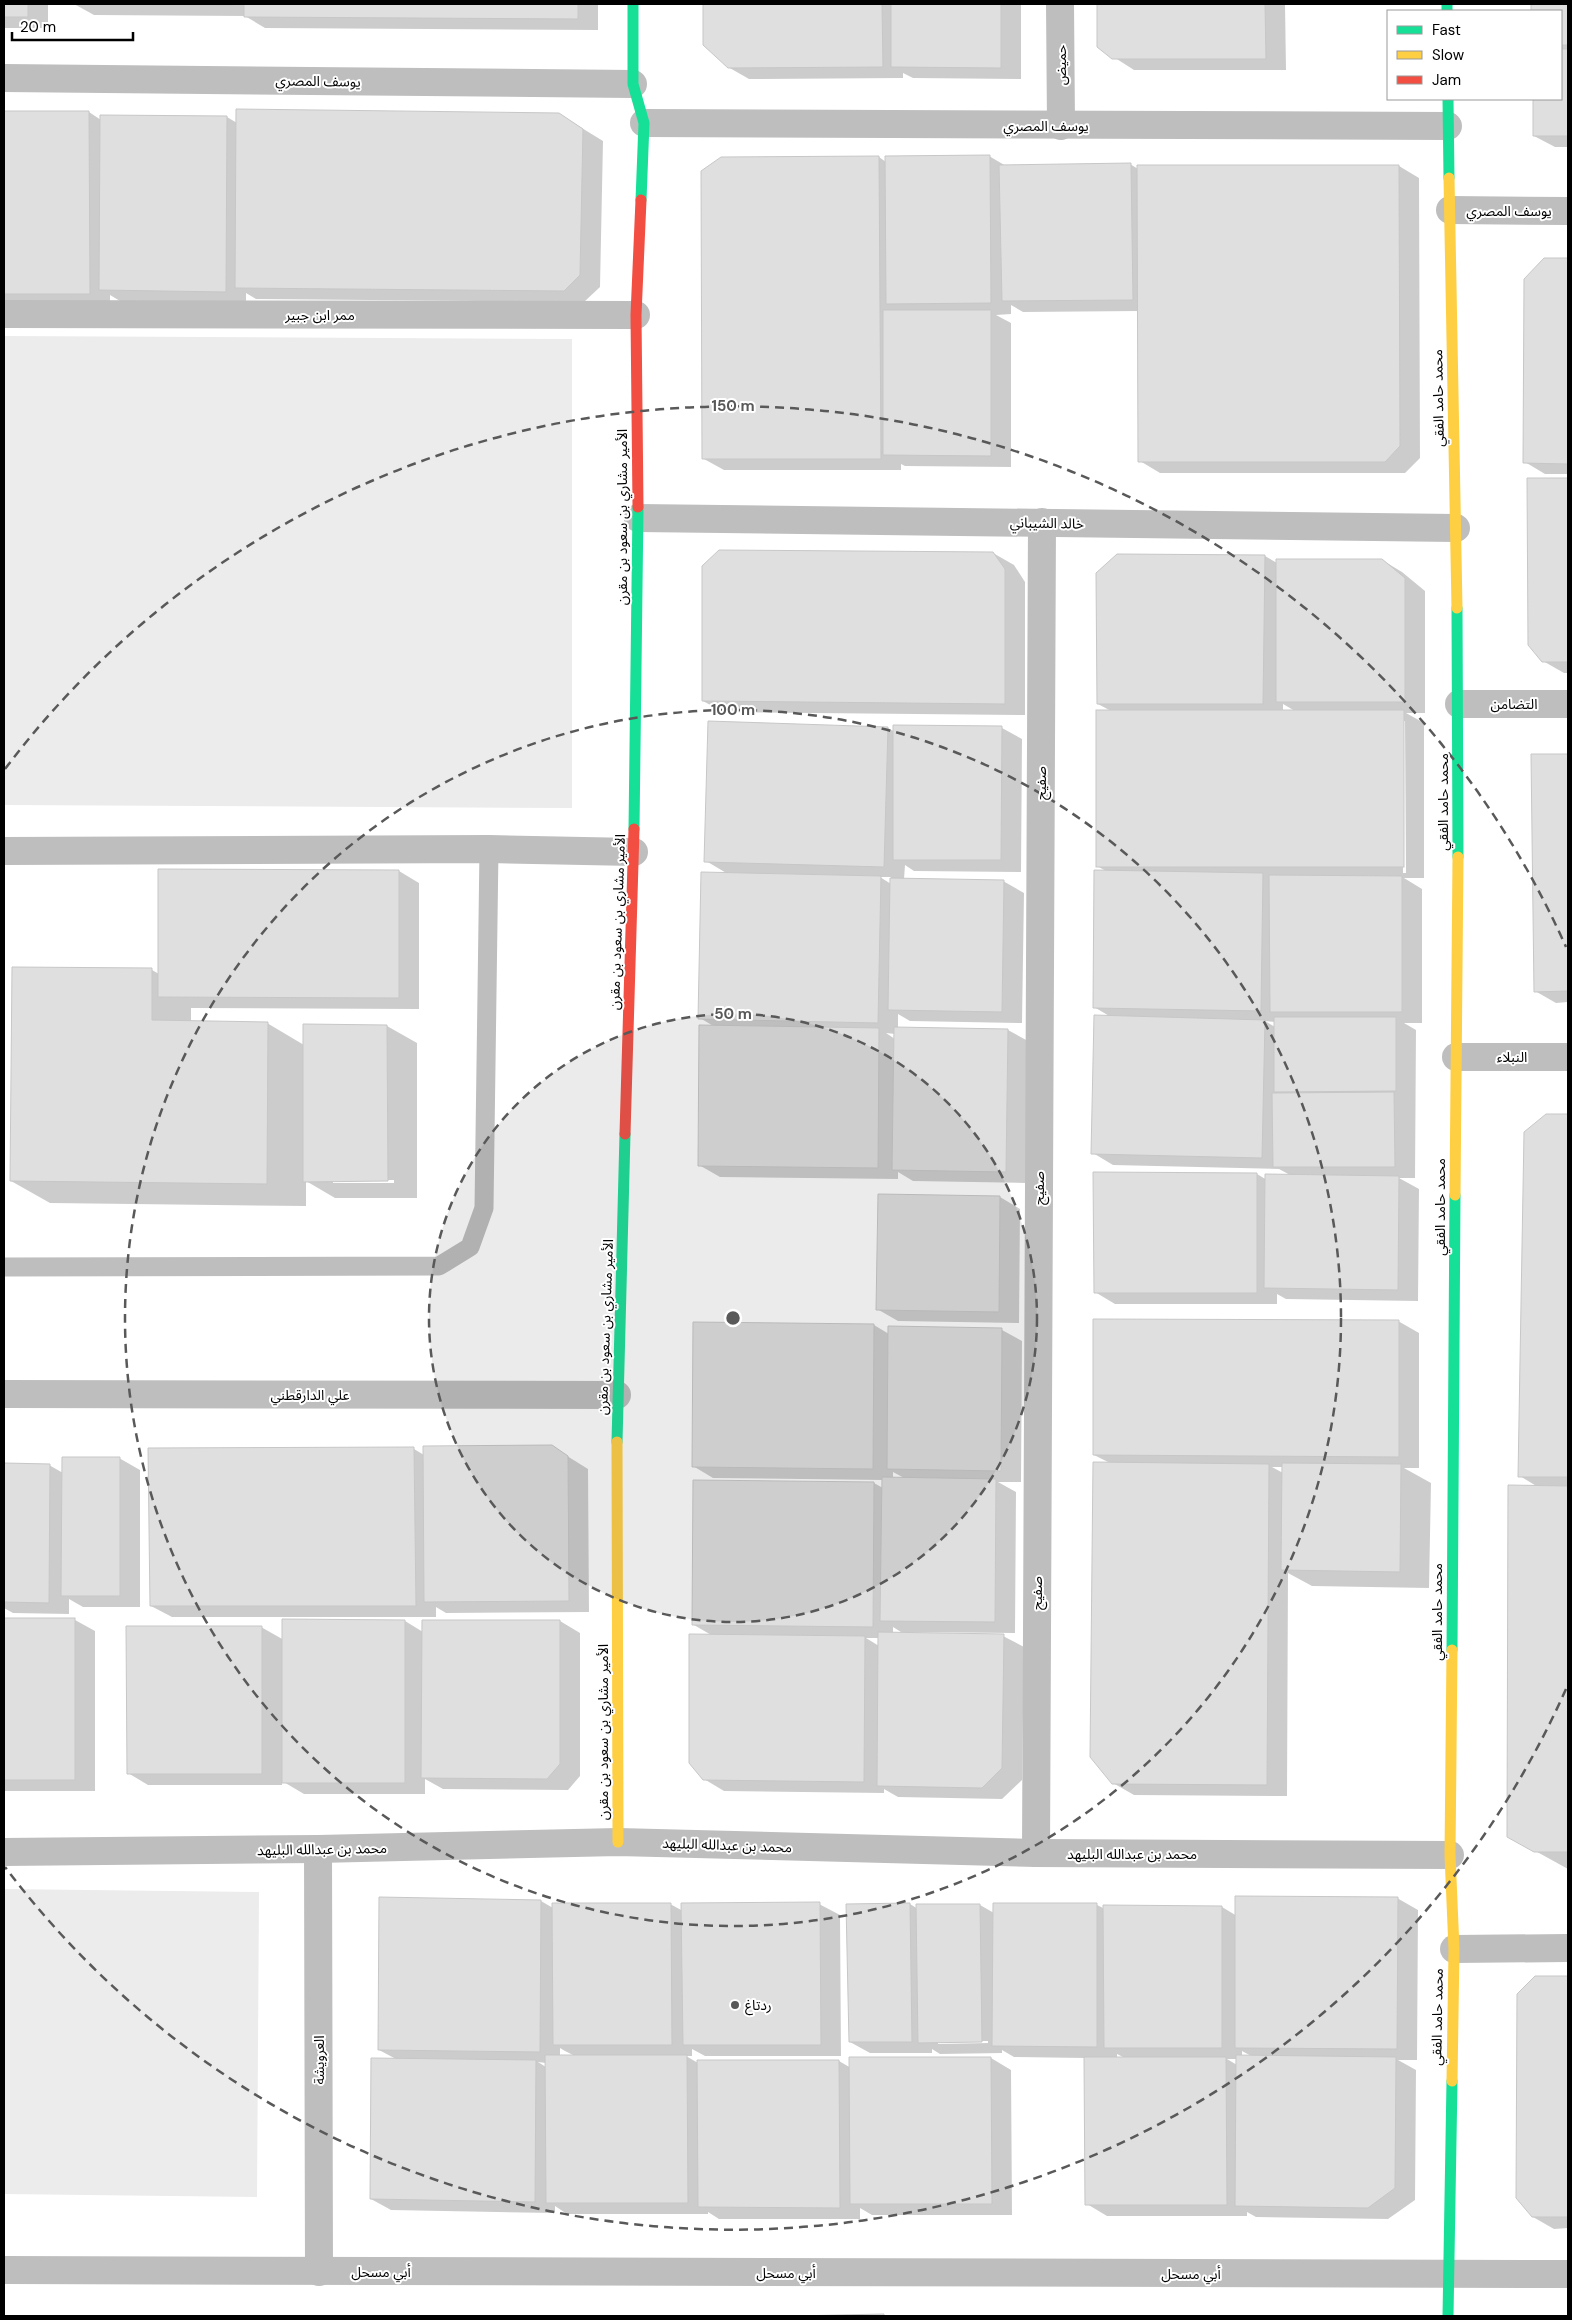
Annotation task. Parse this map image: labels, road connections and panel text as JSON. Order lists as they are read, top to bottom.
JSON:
{
  "streets": {
    "street": [
      "حميض",
      "يوسف المصري",
      "ممر ابن جبير",
      "محمد حامد الفقي",
      "الأمير مشاري بن سعود بن مقرن",
      "خالد الشيباني",
      "التضامن",
      "صفيح",
      "النبلاء",
      "علي الدارقطني",
      "محمد بن عبدالله البليهد",
      "العرويشة",
      "أبي مسحل"
    ]
  },
  "crossings": [
    ["حميض", "يوسف المصري"],
    ["يوسف المصري", "محمد حامد الفقي"],
    ["يوسف المصري", "الأمير مشاري بن سعود بن مقرن"],
    ["ممر ابن جبير", "الأمير مشاري بن سعود بن مقرن"],
    ["محمد حامد الفقي", "خالد الشيباني"],
    ["محمد حامد الفقي", "التضامن"],
    ["محمد حامد الفقي", "النبلاء"],
    ["محمد حامد الفقي", "محمد بن عبدالله البليهد"],
    ["محمد حامد الفقي", "أبي مسحل"],
    ["الأمير مشاري بن سعود بن مقرن", "خالد الشيباني"],
    ["الأمير مشاري بن سعود بن مقرن", "علي الدارقطني"],
    ["الأمير مشاري بن سعود بن مقرن", "محمد بن عبدالله البليهد"],
    ["خالد الشيباني", "صفيح"],
    ["صفيح", "محمد بن عبدالله البليهد"],
    ["محمد بن عبدالله البليهد", "العرويشة"],
    ["العرويشة", "أبي مسحل"]
  ],
  "places": ["ردتاغ"],
  "legend": ["Fast", "Slow", "Jam"],
  "scale_bar": "20 m",
  "rings": ["150 m", "100 m", "50 m"]
}
